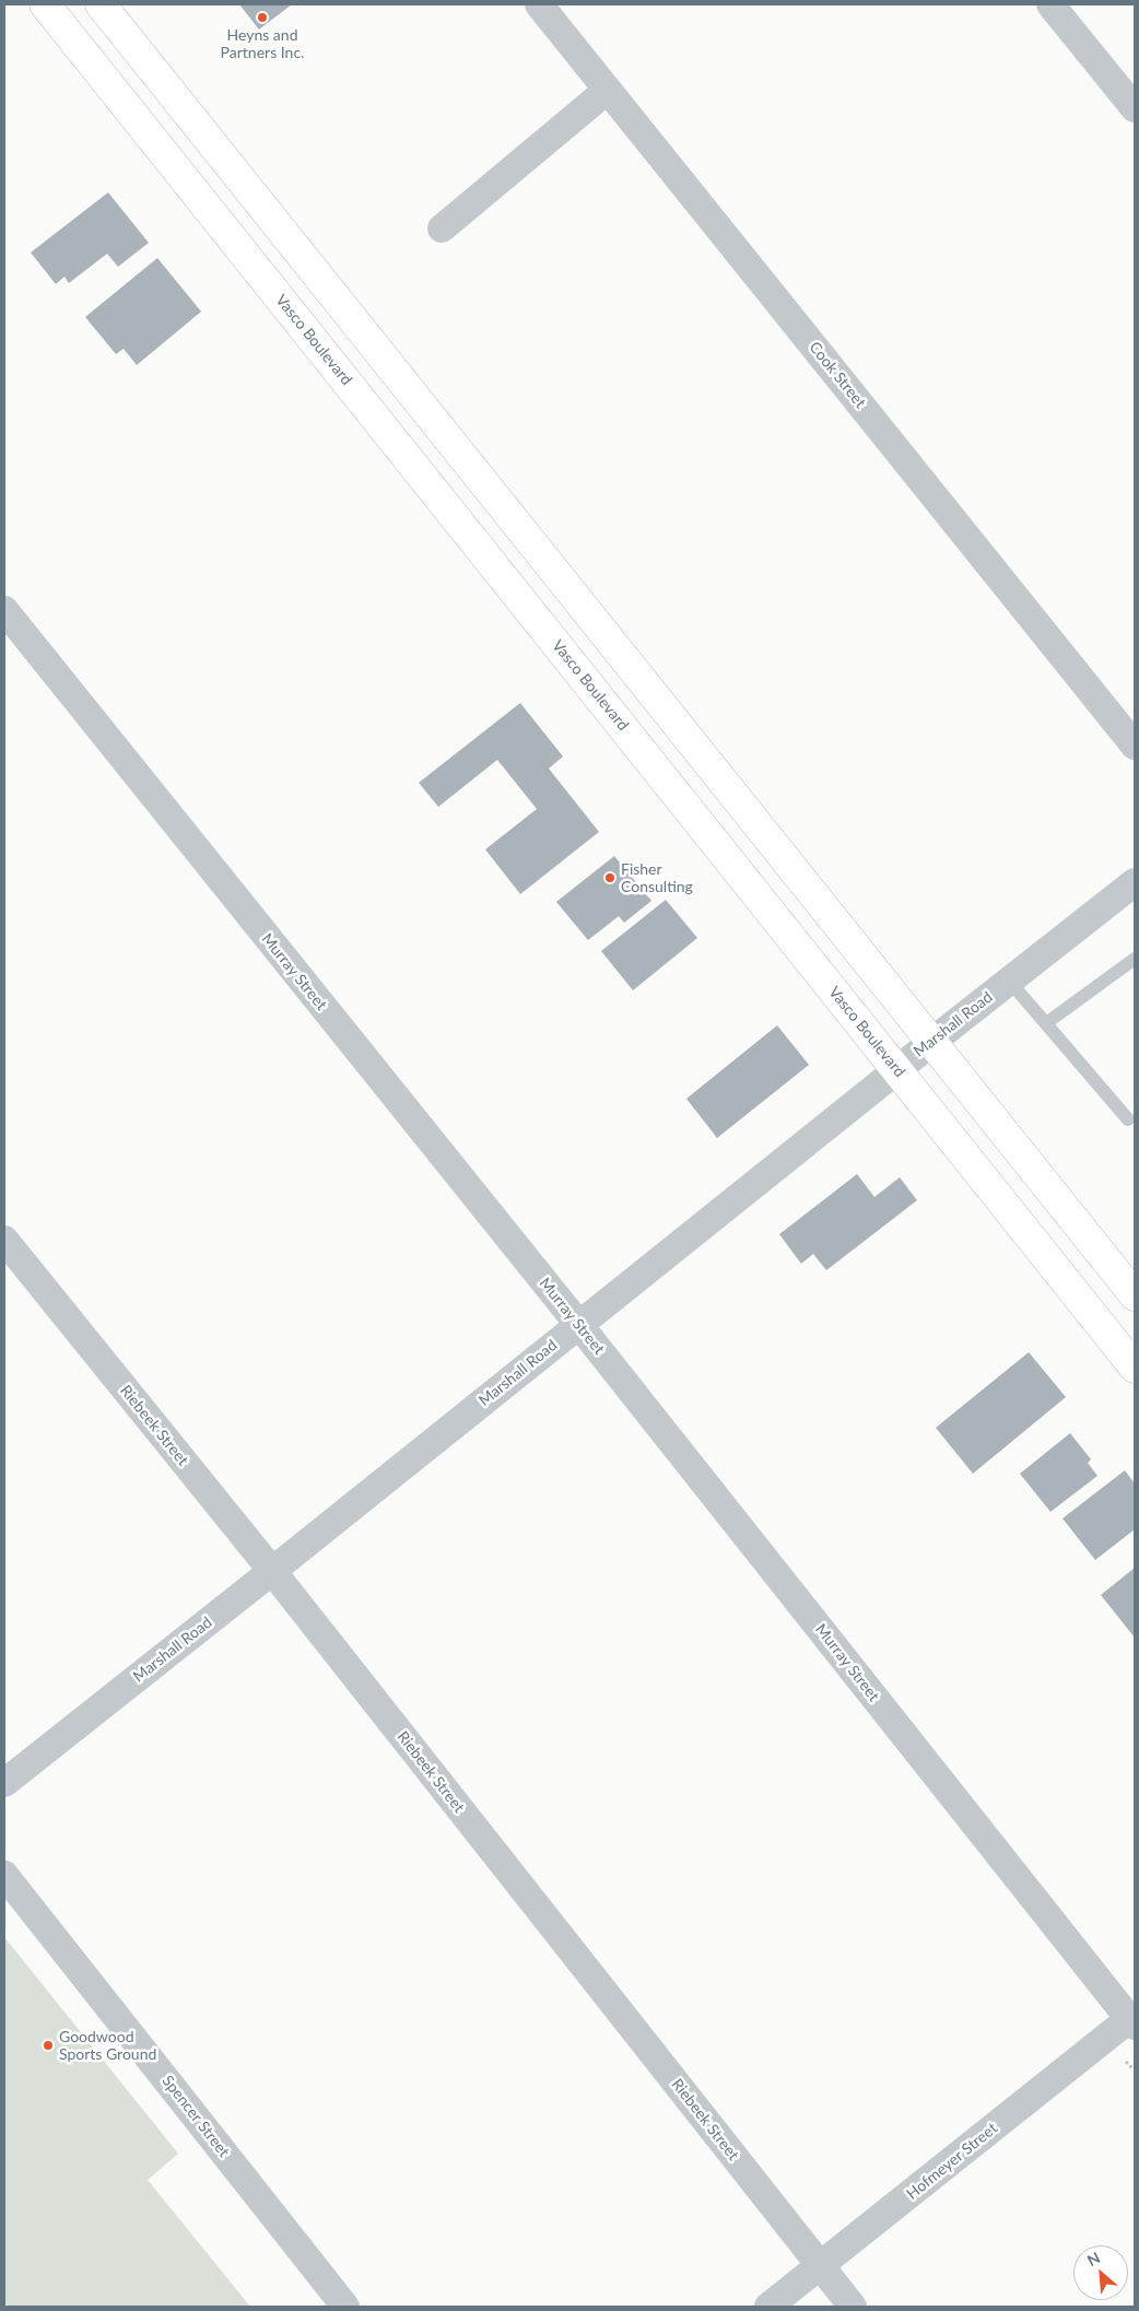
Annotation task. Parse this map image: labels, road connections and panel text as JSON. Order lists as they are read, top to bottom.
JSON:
{
  "streets": {
    "main road": ["Vasco Boulevard"],
    "street": [
      "Cook Street",
      "Murray Street",
      "Marshall Road",
      "Riebeek Street",
      "Spencer Street",
      "Hofmeyer Street"
    ]
  },
  "crossings": [
    ["Vasco Boulevard", "Marshall Road"],
    ["Murray Street", "Marshall Road"],
    ["Murray Street", "Hofmeyer Street"],
    ["Marshall Road", "Riebeek Street"],
    ["Riebeek Street", "Hofmeyer Street"]
  ],
  "places": ["Heyns and Partners Inc.", "Fisher Consulting", "Goodwood Sports Ground"],
  "north": "top left"
}
